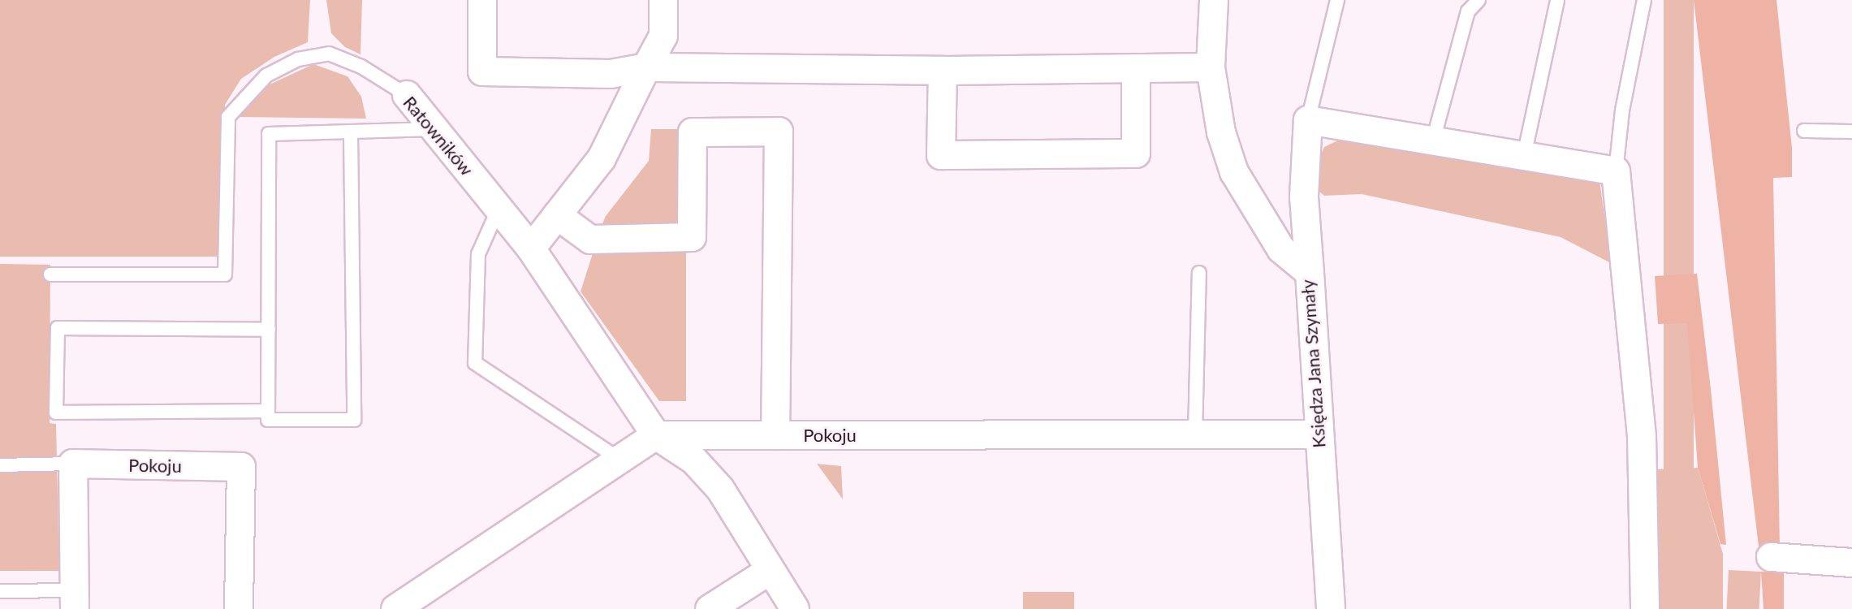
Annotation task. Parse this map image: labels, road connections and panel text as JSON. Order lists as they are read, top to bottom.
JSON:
{
  "streets": {
    "street": ["Ratowników", "Księdza Jana Szymały", "Pokoju"]
  },
  "crossings": [
    ["Ratowników", "Pokoju"],
    ["Księdza Jana Szymały", "Pokoju"]
  ]
}
